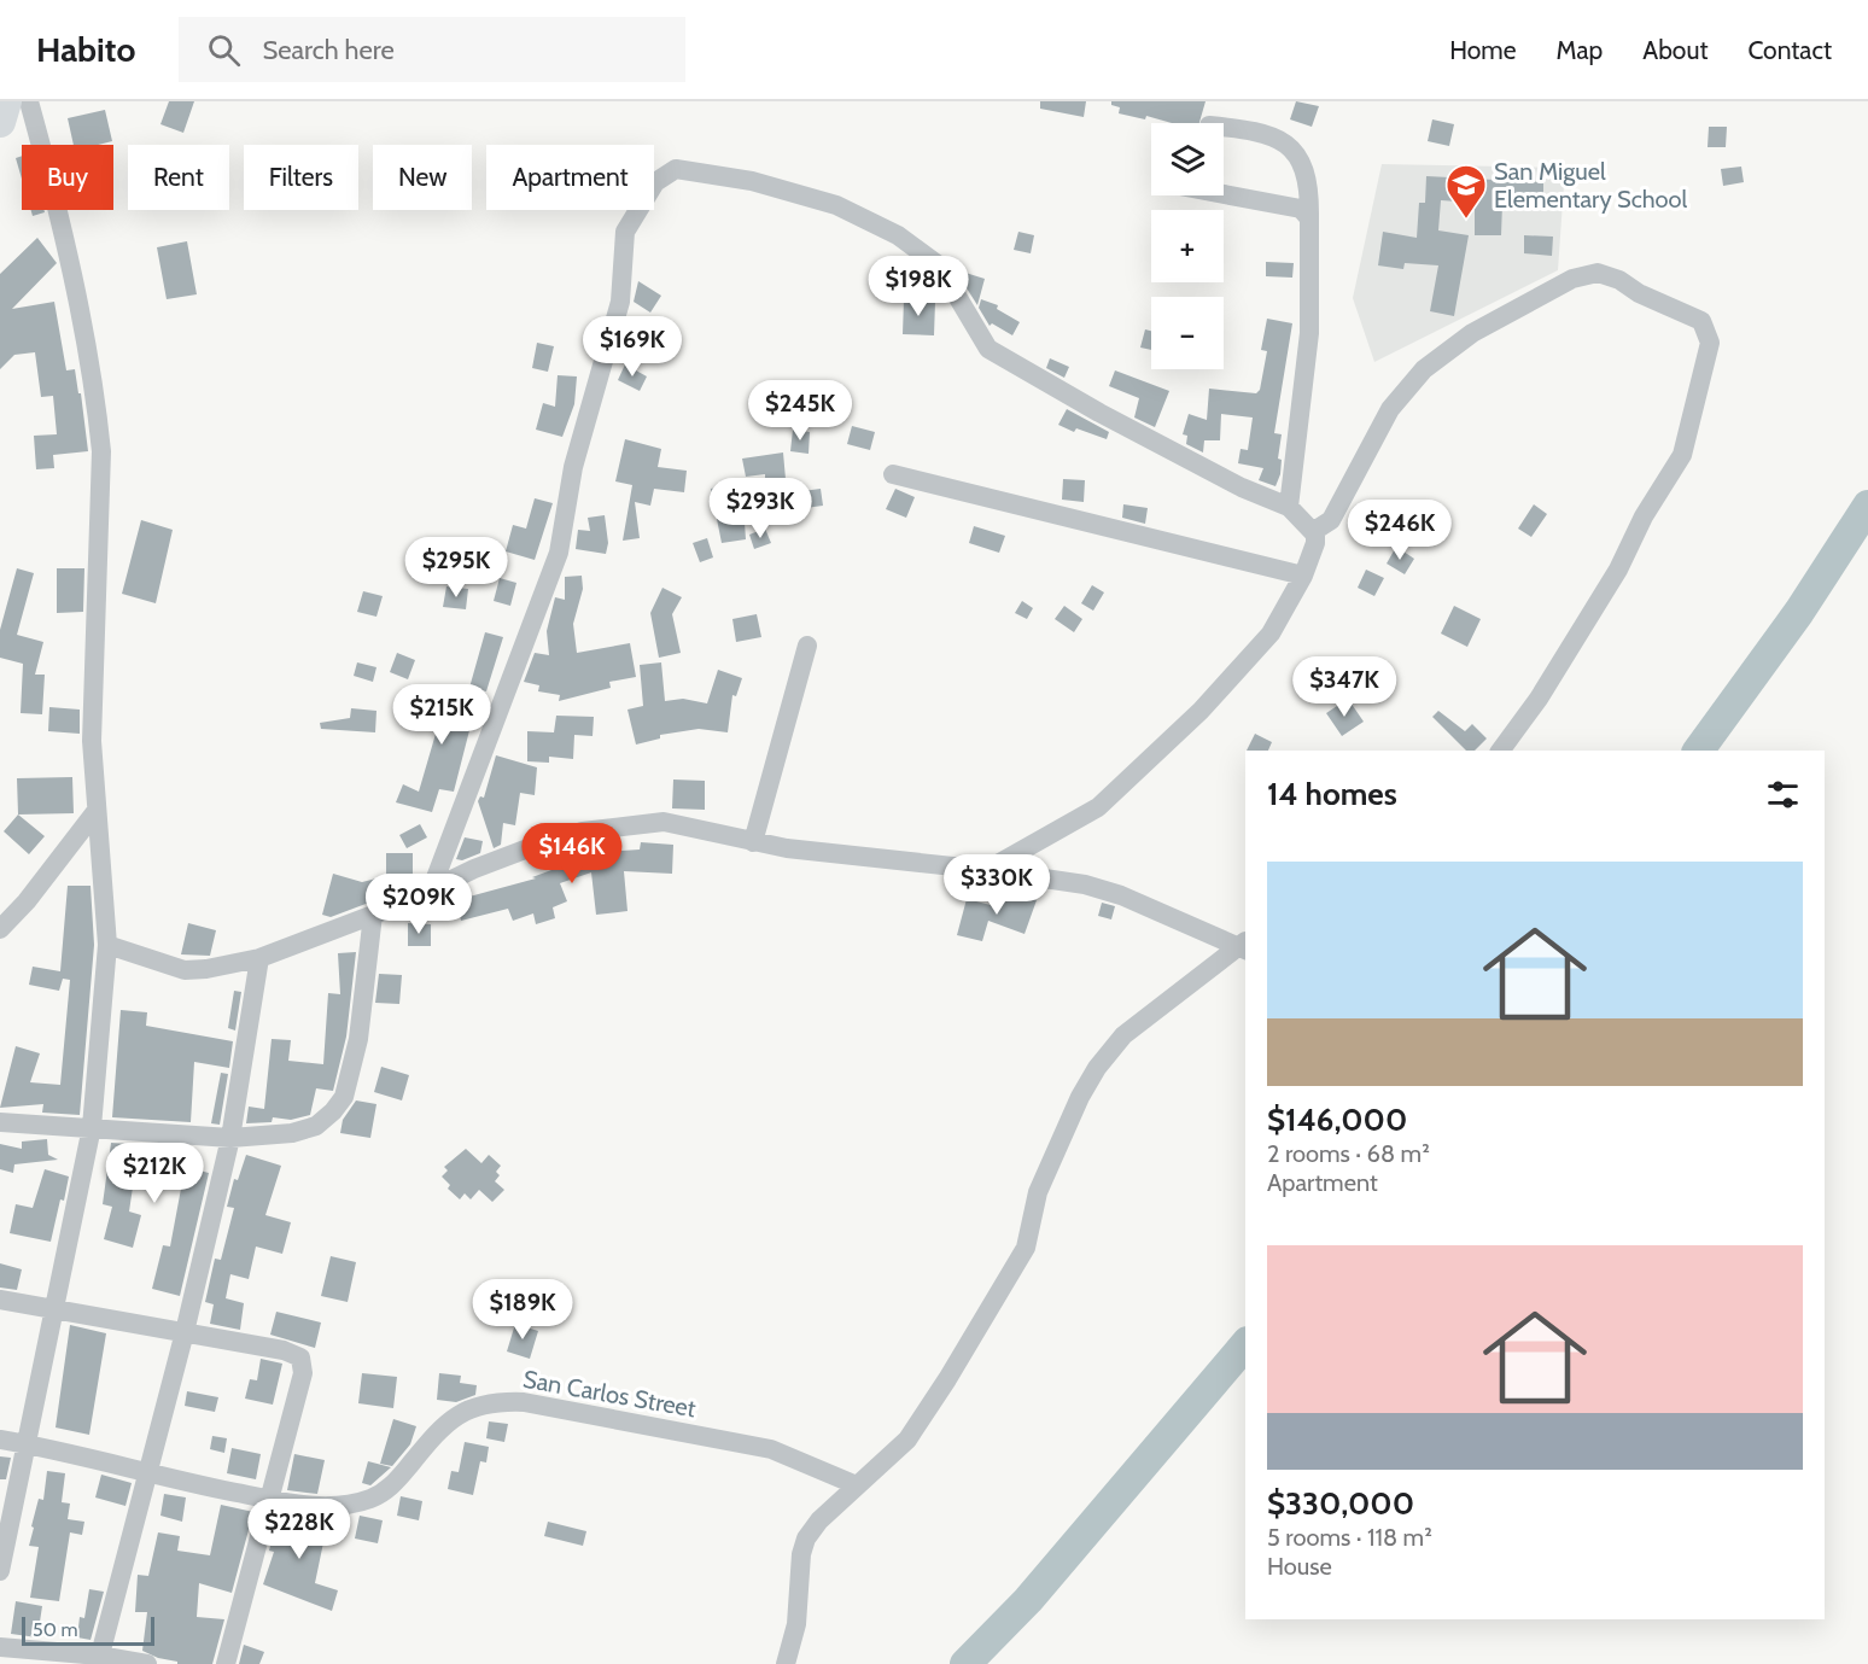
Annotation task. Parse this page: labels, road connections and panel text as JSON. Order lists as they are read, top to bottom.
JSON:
{
  "streets": {
    "street": ["San Carlos Street"]
  },
  "places": {
    "school or university": ["San Miguel Elementary School"]
  },
  "scale_bar": "50 m",
  "page": {
    "header": "Habito",
    "search": "Search here",
    "nav": [
      "Home",
      "Map",
      "About",
      "Contact"
    ],
    "map_buttons": ["+", "−"],
    "chip": [
      "Buy",
      "Rent",
      "Filters",
      "New",
      "Apartment"
    ],
    "price": [
      "$198K",
      "$169K",
      "$245K",
      "$293K",
      "$246K",
      "$295K",
      "$347K",
      "$215K",
      "$146K",
      "$330K",
      "$209K",
      "$212K",
      "$189K",
      "$228K"
    ],
    "heading": "14 homes",
    "list": [
      {
        "name": "$146,000",
        "note": "2 rooms · 68 m² · Apartment"
      },
      {
        "name": "$330,000",
        "note": "5 rooms · 118 m² · House"
      }
    ],
    "scale": "50 m"
  }
}
